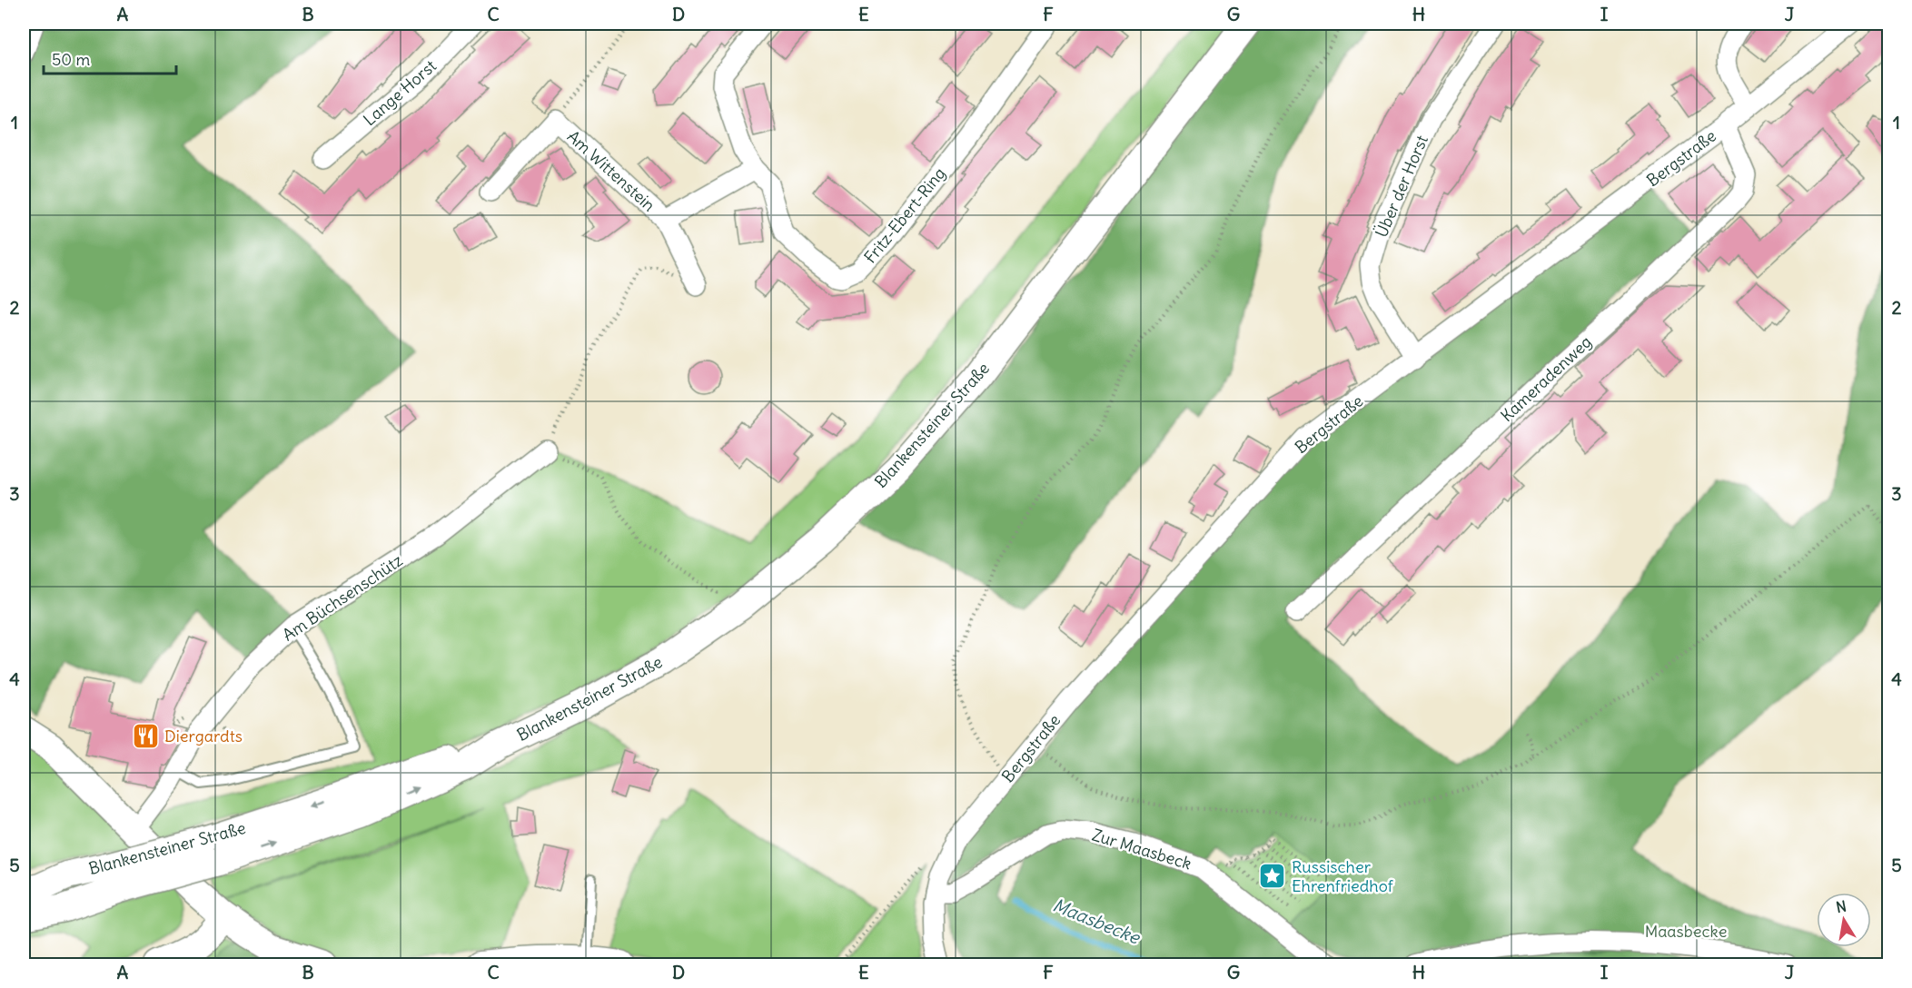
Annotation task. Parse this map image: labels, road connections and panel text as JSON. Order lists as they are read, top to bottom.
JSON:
{
  "streets": {
    "main road": ["Blankensteiner Straße"],
    "street": [
      "Lange Horst",
      "Bergstraße",
      "Am Wittenstein",
      "Über der Horst",
      "Fritz-Ebert-Ring",
      "Kameradenweg",
      "Am Büchsenschütz",
      "Zur Maasbeck"
    ]
  },
  "crossings": [
    ["Bergstraße", "Über der Horst"],
    ["Bergstraße", "Kameradenweg"],
    ["Bergstraße", "Zur Maasbeck"],
    ["Am Wittenstein", "Fritz-Ebert-Ring"]
  ],
  "water": ["Maasbecke"],
  "parks": ["Maasbecke"],
  "places": {
    "restaurant": ["Diergardts"],
    "place": ["Russischer Ehrenfriedhof"]
  },
  "scale_bar": "50 m",
  "north": "top",
  "grid": {
    "columns": [
      "A",
      "B",
      "C",
      "D",
      "E",
      "F",
      "G",
      "H",
      "I",
      "J"
    ],
    "rows": [
      "1",
      "2",
      "3",
      "4",
      "5"
    ]
  }
}
